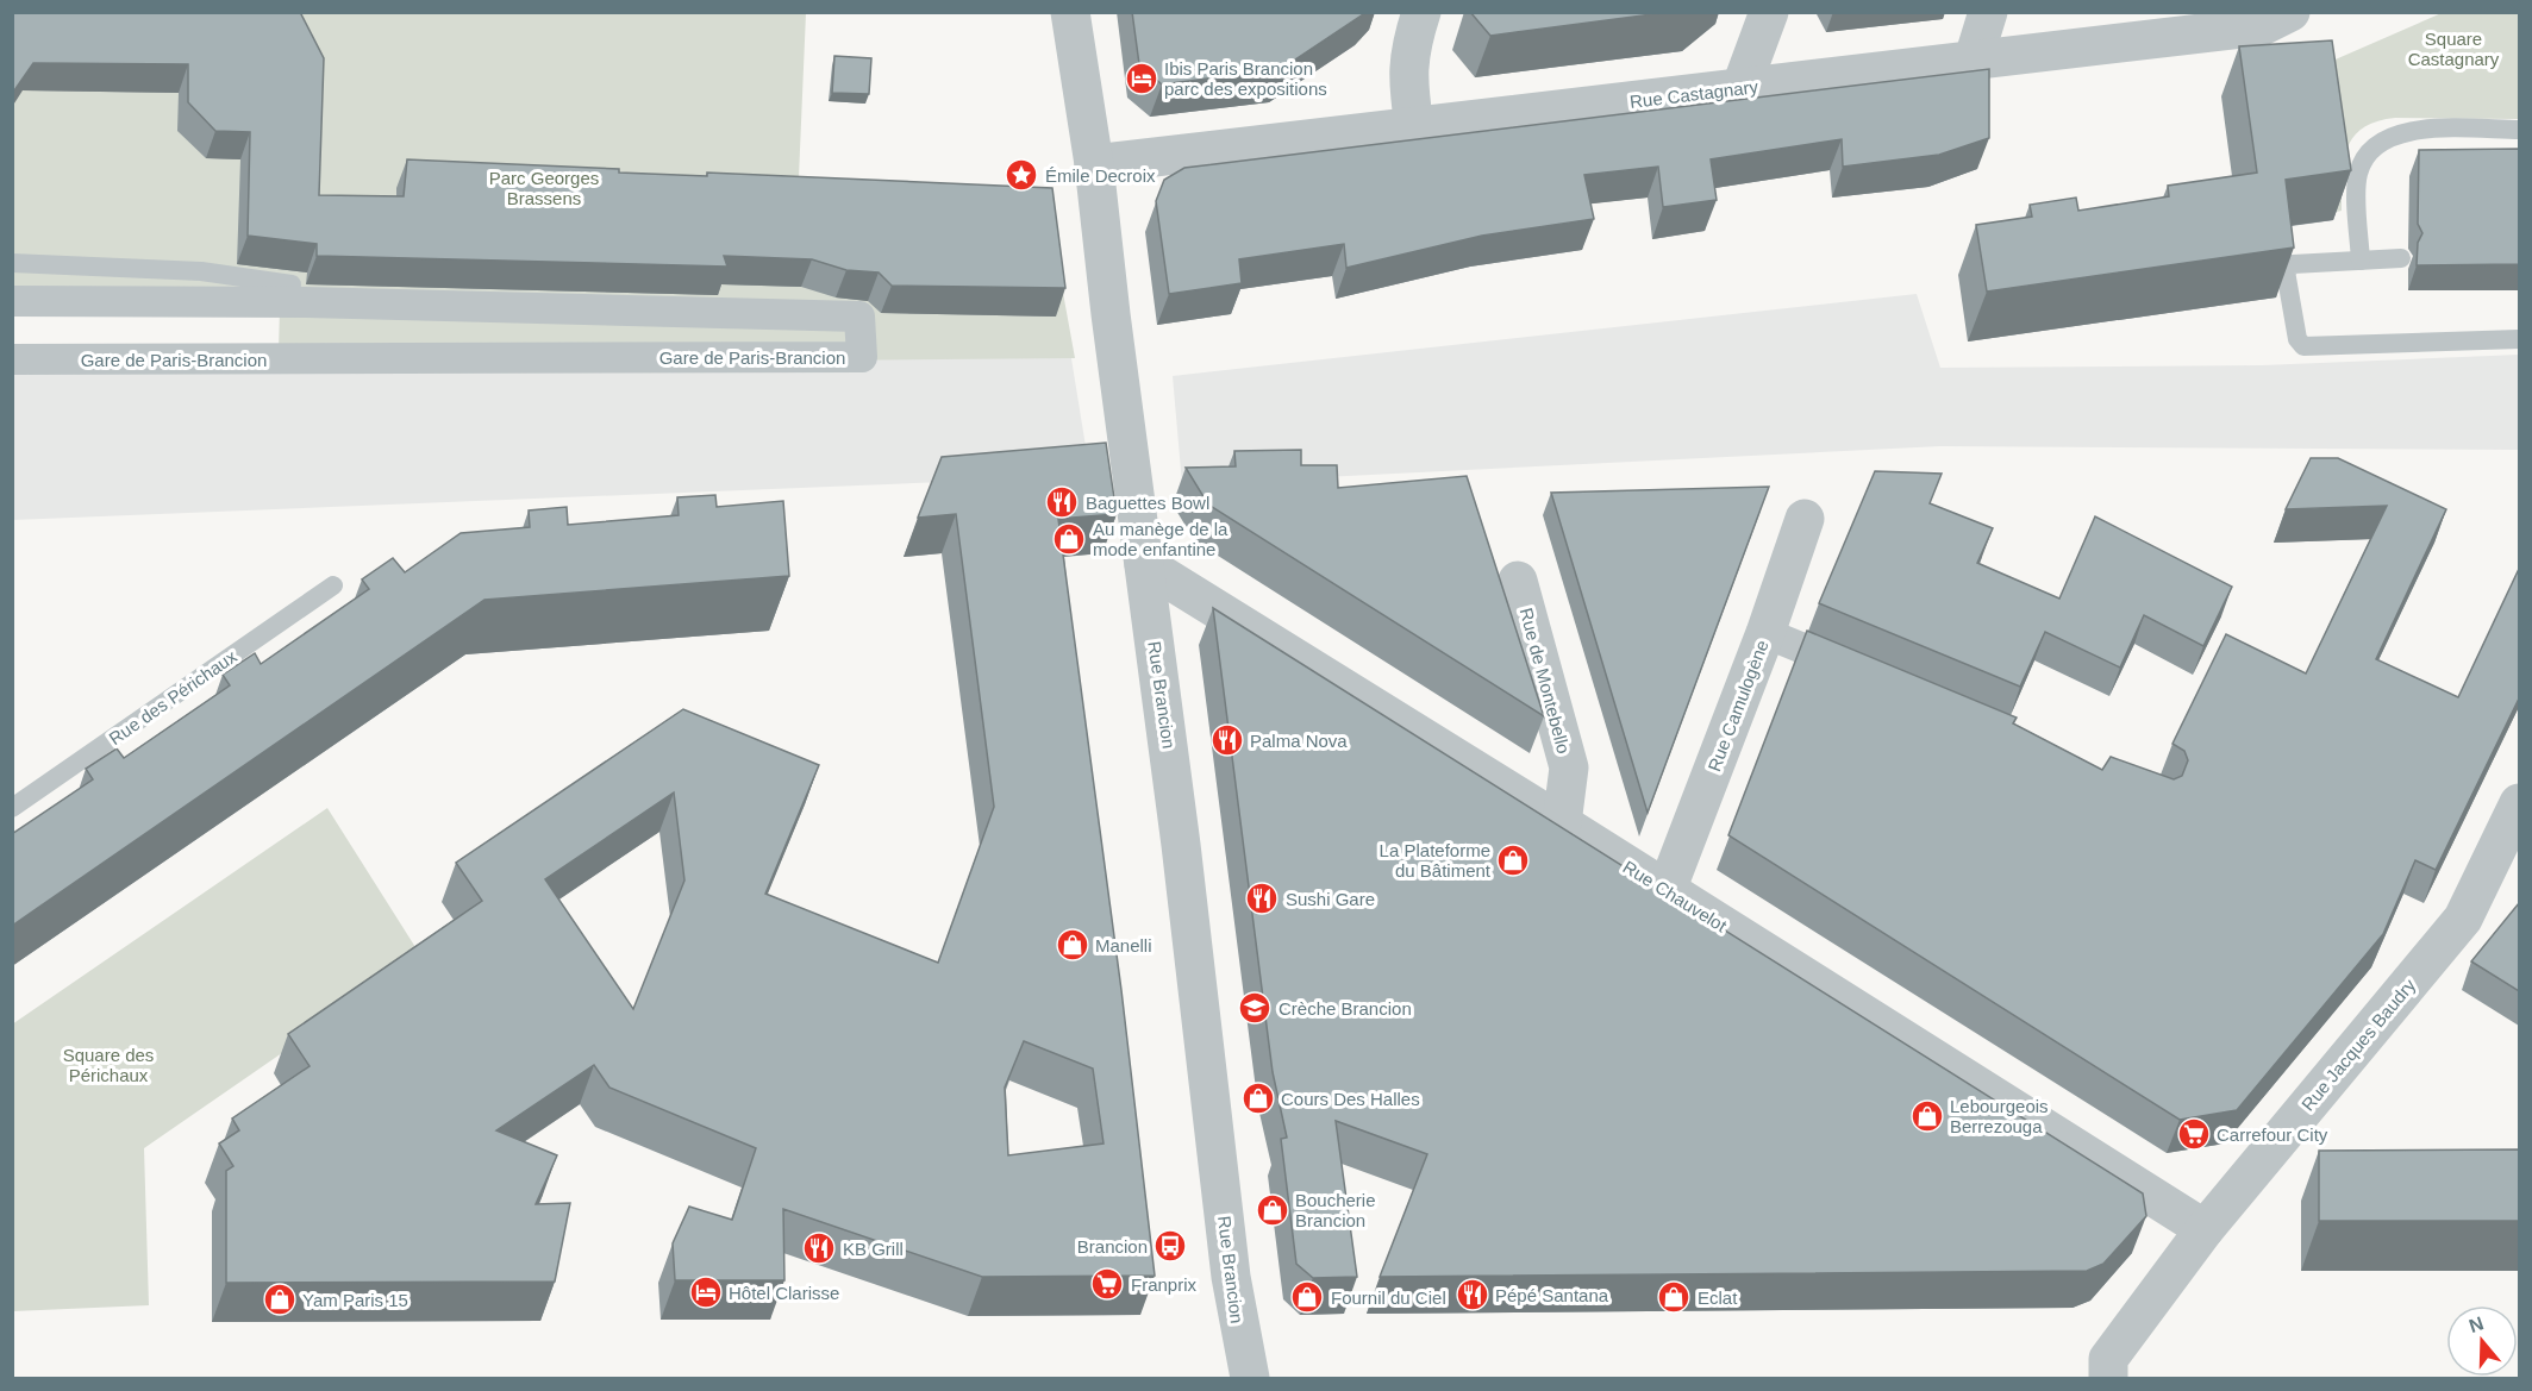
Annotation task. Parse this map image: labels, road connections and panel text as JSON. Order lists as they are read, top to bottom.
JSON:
{
  "streets": {
    "street": [
      "Rue Castagnary",
      "Gare de Paris-Brancion",
      "Rue de Montebello",
      "Rue Brancion",
      "Rue Camulogène",
      "Rue Chauvelot",
      "Rue Jacques Baudry"
    ],
    "lane": ["Rue des Périchaux"]
  },
  "crossings": [
    ["Rue Castagnary", "Rue Brancion"],
    ["Rue de Montebello", "Rue Chauvelot"],
    ["Rue Brancion", "Rue Chauvelot"],
    ["Rue Camulogène", "Rue Chauvelot"],
    ["Rue Chauvelot", "Rue Jacques Baudry"]
  ],
  "parks": ["Square Castagnary", "Parc Georges Brassens", "Square des Périchaux"],
  "places": {
    "hotel": ["Ibis Paris Brancion parc des expositions", "Hôtel Clarisse"],
    "place": ["Émile Decroix"],
    "restaurant": [
      "Baguettes Bowl",
      "Palma Nova",
      "Sushi Gare",
      "KB Grill",
      "Pépé Santana"
    ],
    "shop": [
      "Au manège de la mode enfantine",
      "La Plateforme du Bâtiment",
      "Manelli",
      "Cours Des Halles",
      "Lebourgeois Berrezouga",
      "Boucherie Brancion",
      "Fournil du Ciel",
      "Eclat",
      "Yam Paris 15"
    ],
    "school or university": ["Crèche Brancion"],
    "supermarket": ["Carrefour City", "Franprix"],
    "bus stop": ["Brancion"]
  },
  "north": "top"
}
